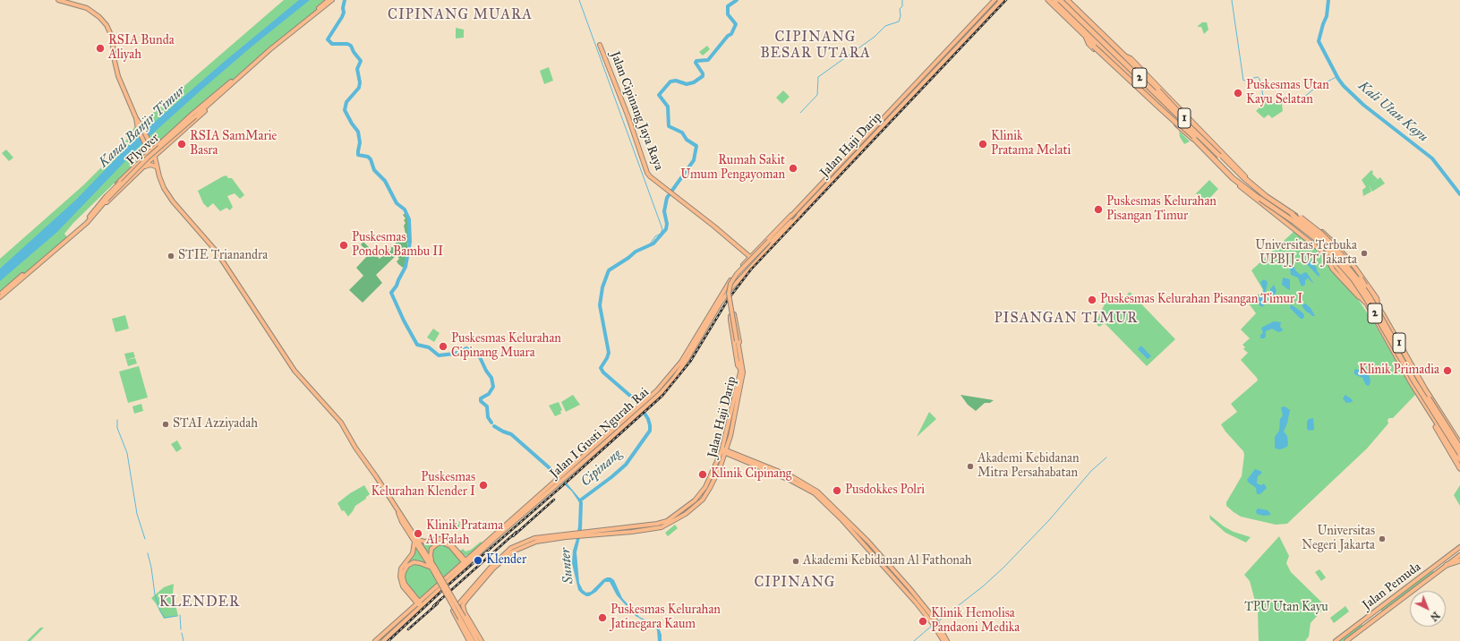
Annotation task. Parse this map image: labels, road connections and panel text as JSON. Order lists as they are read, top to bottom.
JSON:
{
  "streets": {
    "highway": ["2", "1"],
    "main road": [
      "Jalan Cipinang Jaya Raya",
      "Jalan Haji Darip",
      "Flyover",
      "Jalan I Gusti Ngurah Rai",
      "Jalan Pemuda"
    ]
  },
  "crossings": [
    ["Jalan Cipinang Jaya Raya", "Jalan I Gusti Ngurah Rai"],
    ["Jalan Haji Darip", "Jalan I Gusti Ngurah Rai"]
  ],
  "districts": [
    "CIPINANG MUARA",
    "CIPINANG BESAR UTARA",
    "PISANGAN TIMUR",
    "CIPINANG",
    "KLENDER"
  ],
  "water": [
    "Kali Utan Kayu",
    "Kanal Banjir Timur",
    "Cipinang",
    "Sunter"
  ],
  "parks": ["TPU Utan Kayu"],
  "places": [
    "RSIA Bunda Aliyah",
    "Puskesmas Utan Kayu Selatan",
    "RSIA SamMarie Basra",
    "Klinik Pratama Melati",
    "Rumah Sakit Umum Pengayoman",
    "Puskesmas Kelurahan Pisangan Timur",
    "Puskesmas Pondok Bambu II",
    "Universitas Terbuka UPBJJ-UT Jakarta",
    "STIE Trianandra",
    "Puskesmas Kelurahan Pisangan Timur I",
    "Puskesmas Kelurahan Cipinang Muara",
    "Klinik Primadia",
    "STAI Azziyadah",
    "Akademi Kebidanan Mitra Persahabatan",
    "Klinik Cipinang",
    "Puskesmas Kelurahan Klender I",
    "Pusdokkes Polri",
    "Klinik Pratama Al Falah",
    "Universitas Negeri Jakarta",
    "Klender",
    "Akademi Kebidanan Al Fathonah",
    "Puskesmas Kelurahan Jatinegara Kaum",
    "Klinik Hemolisa Pandaoni Medika"
  ],
  "north": "bottom right"
}
